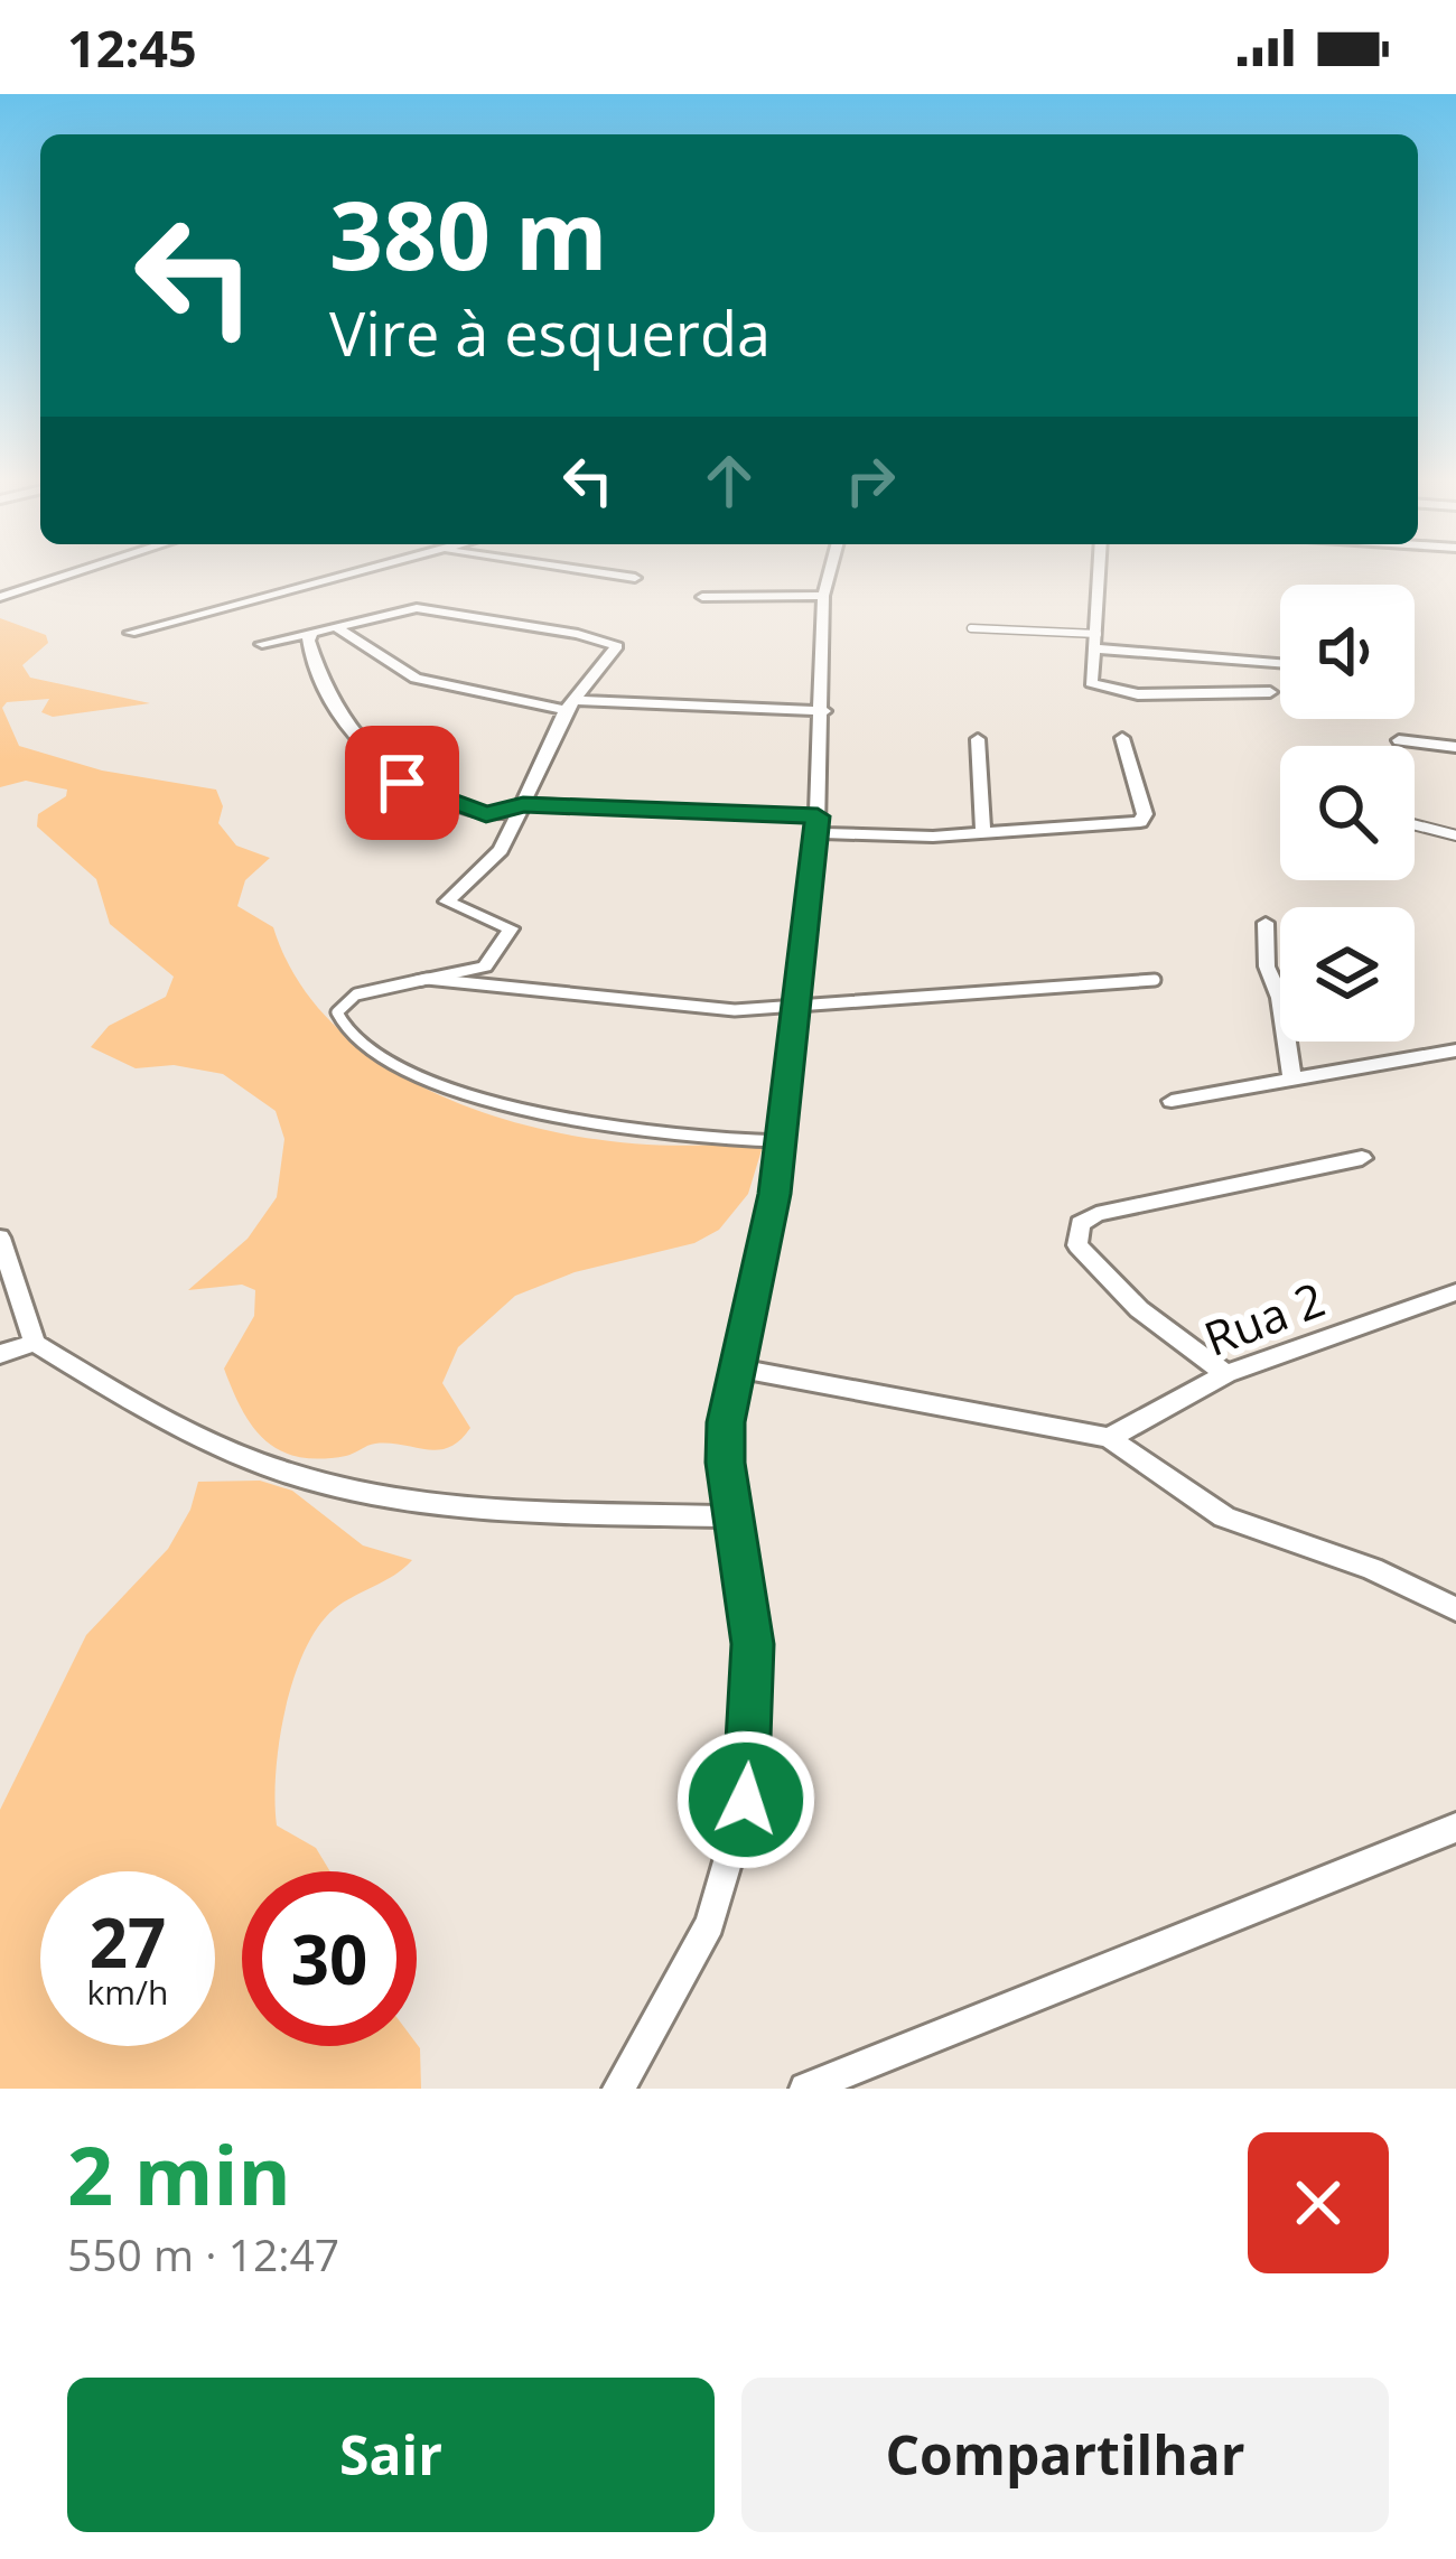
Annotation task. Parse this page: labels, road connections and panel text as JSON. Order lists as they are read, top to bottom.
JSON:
{
  "streets": {
    "street": ["Rua 2"]
  },
  "page": {
    "status": "12:45",
    "turn": ["380 m", "Vire à esquerda"],
    "speed": "27 km/h",
    "limit": "30",
    "heading": ["2 min", "550 m · 12:47"],
    "buttons": ["Sair", "Compartilhar"]
  }
}
